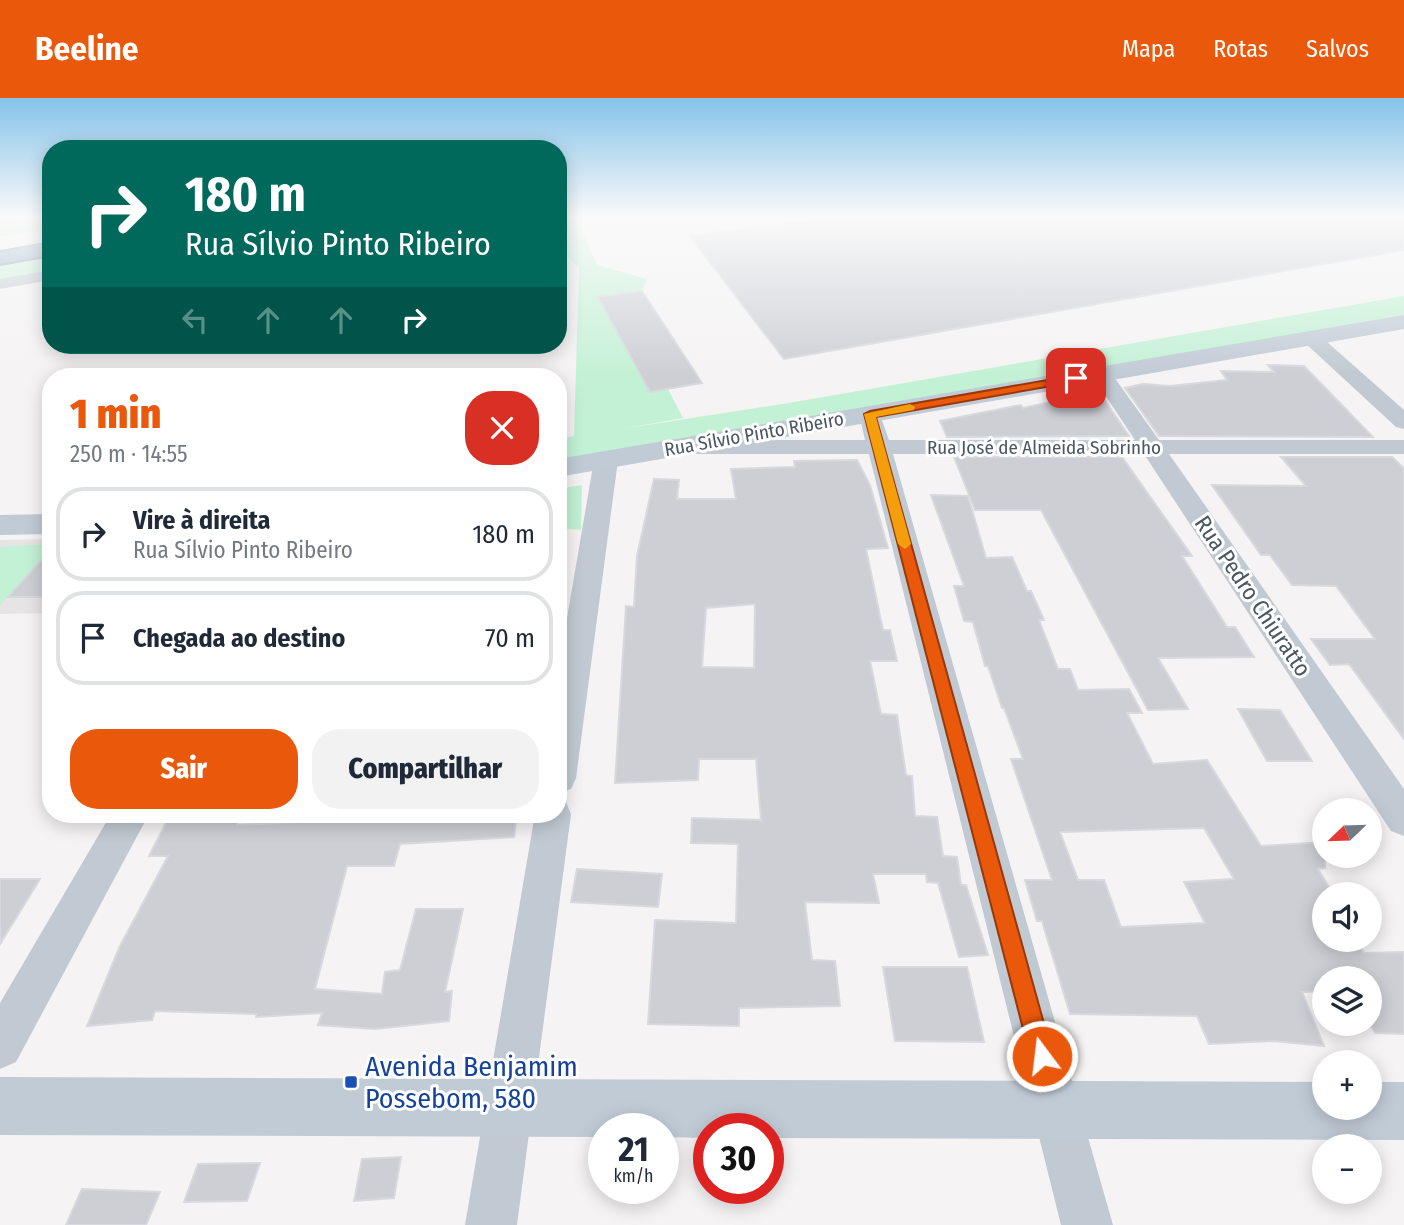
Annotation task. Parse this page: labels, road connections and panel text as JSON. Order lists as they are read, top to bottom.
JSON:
{
  "streets": {
    "street": ["Rua Sílvio Pinto Ribeiro", "Rua José de Almeida Sobrinho", "Rua Pedro Chiuratto"]
  },
  "crossings": [
    ["Rua Sílvio Pinto Ribeiro", "Rua José de Almeida Sobrinho"],
    ["Rua Sílvio Pinto Ribeiro", "Rua Pedro Chiuratto"],
    ["Rua José de Almeida Sobrinho", "Rua Pedro Chiuratto"]
  ],
  "places": {
    "transit": ["Avenida Benjamim Possebom, 580"]
  },
  "north": "bottom left",
  "page": {
    "header": "Beeline",
    "nav": ["Mapa", "Rotas", "Salvos"],
    "turn": ["180 m", "Rua Sílvio Pinto Ribeiro"],
    "heading": ["1 min", "250 m · 14:55"],
    "list": [
      {
        "name": "Vire à direita",
        "note": "Rua Sílvio Pinto Ribeiro",
        "value": "180 m"
      },
      {
        "name": "Chegada ao destino",
        "value": "70 m"
      }
    ],
    "buttons": ["Sair", "Compartilhar"],
    "map_buttons": ["+", "−"],
    "speed": "21 km/h",
    "limit": "30"
  }
}
